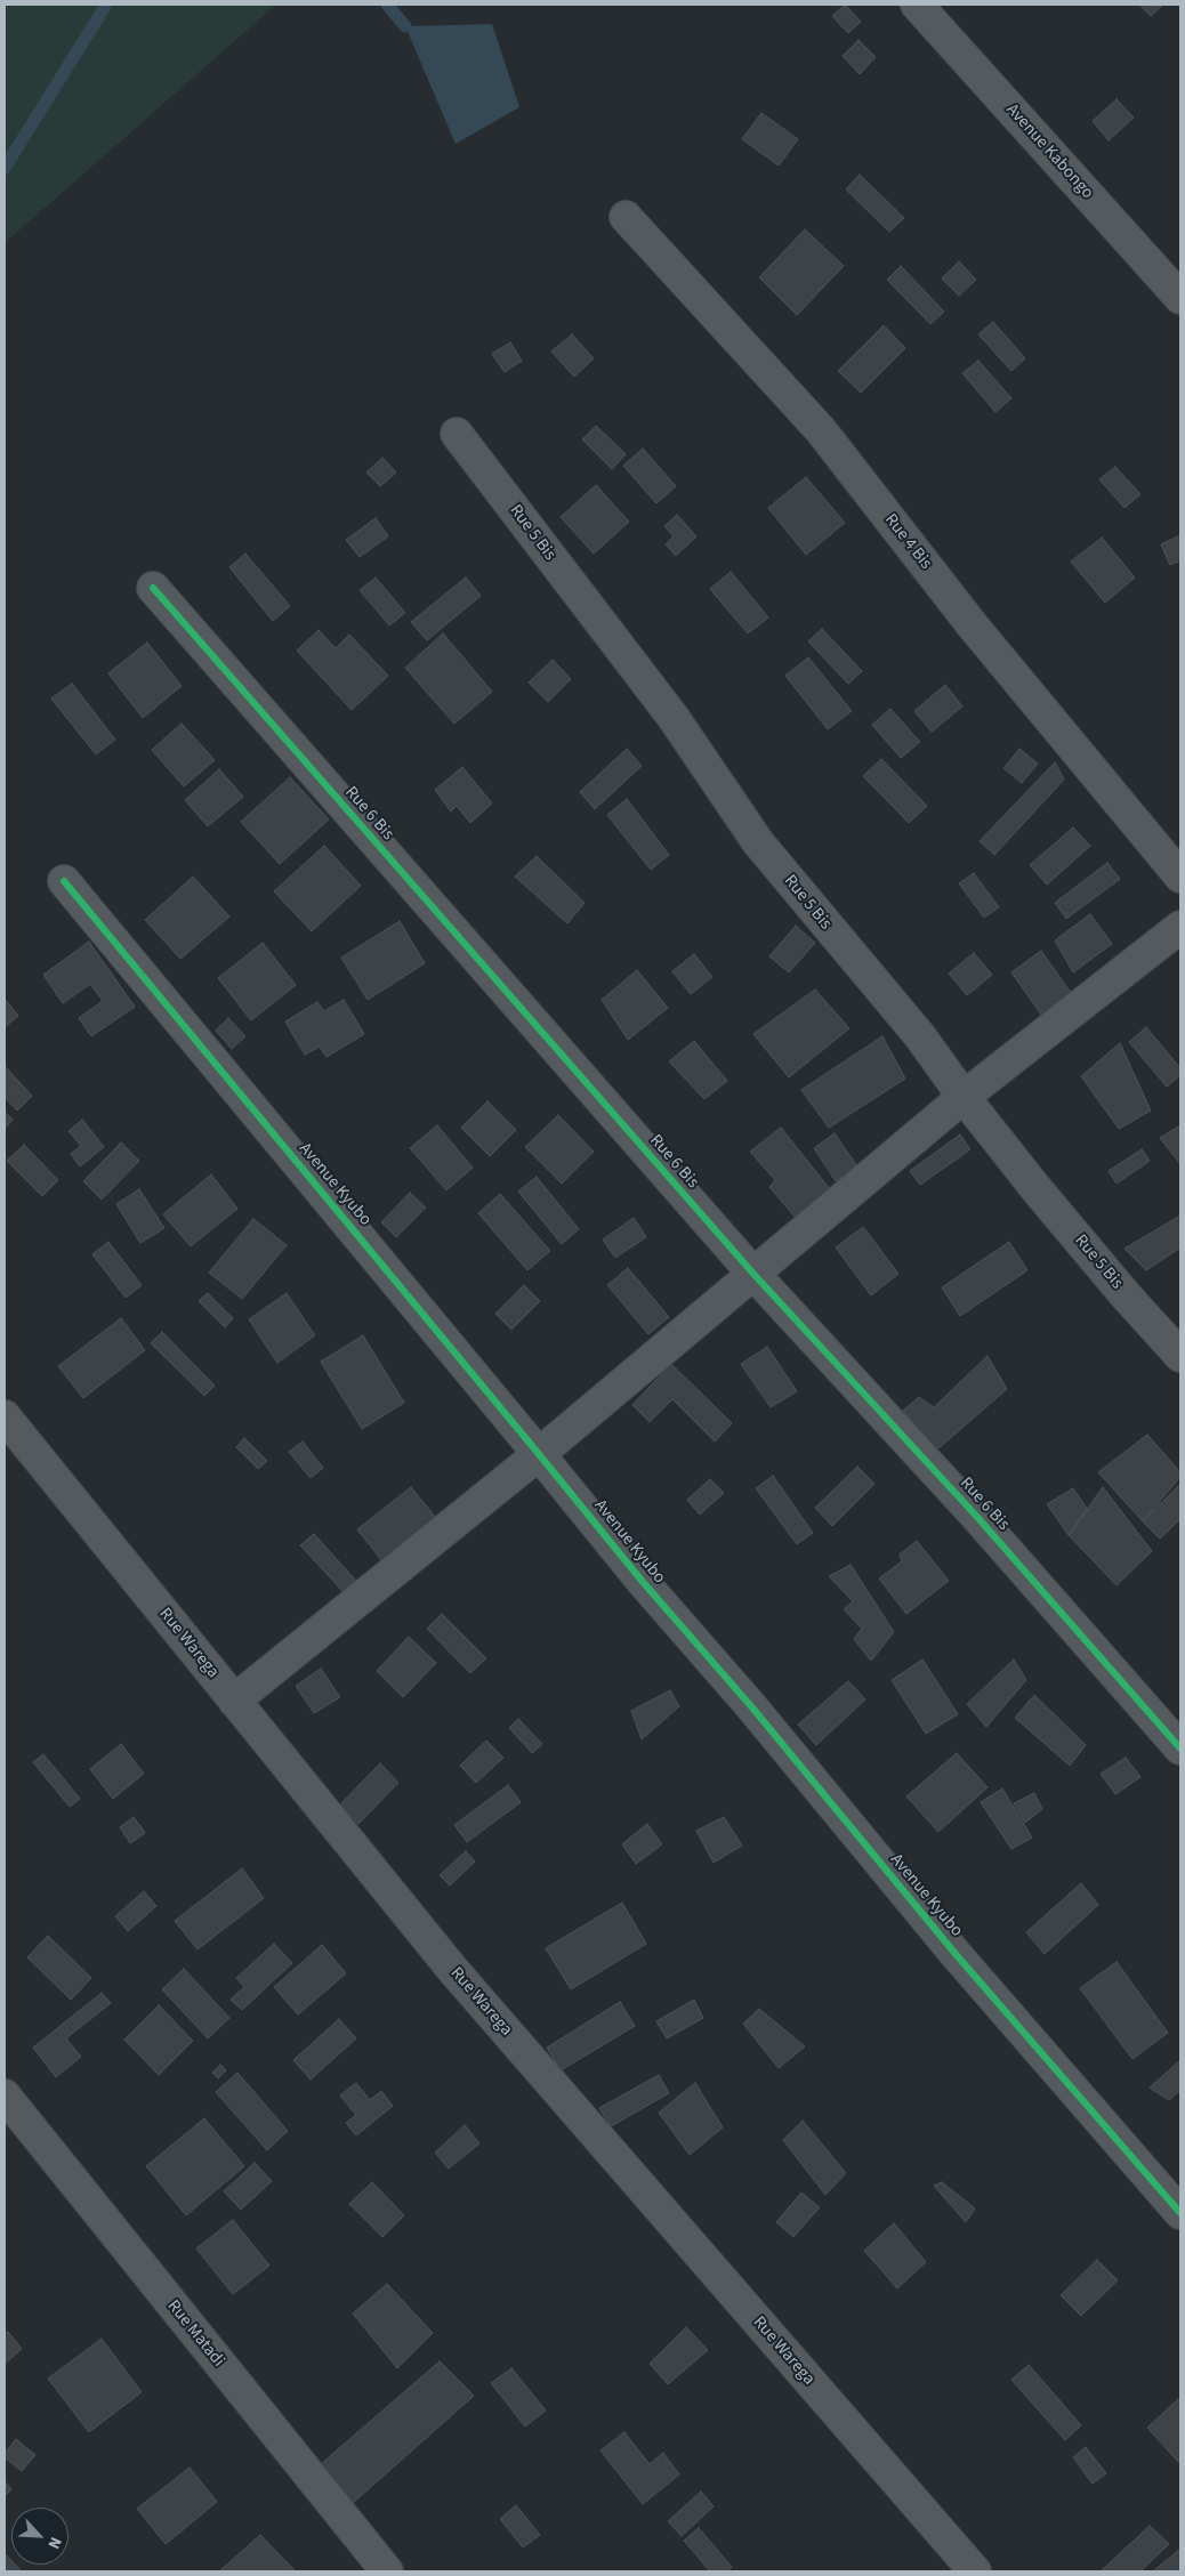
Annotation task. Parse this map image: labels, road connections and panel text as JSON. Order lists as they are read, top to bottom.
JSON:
{
  "streets": {
    "street": [
      "Avenue Kabongo",
      "Rue 5 Bis",
      "Rue 4 Bis",
      "Rue 6 Bis",
      "Avenue Kyubo",
      "Rue Warega",
      "Rue Matadi"
    ]
  },
  "north": "bottom right"
}
